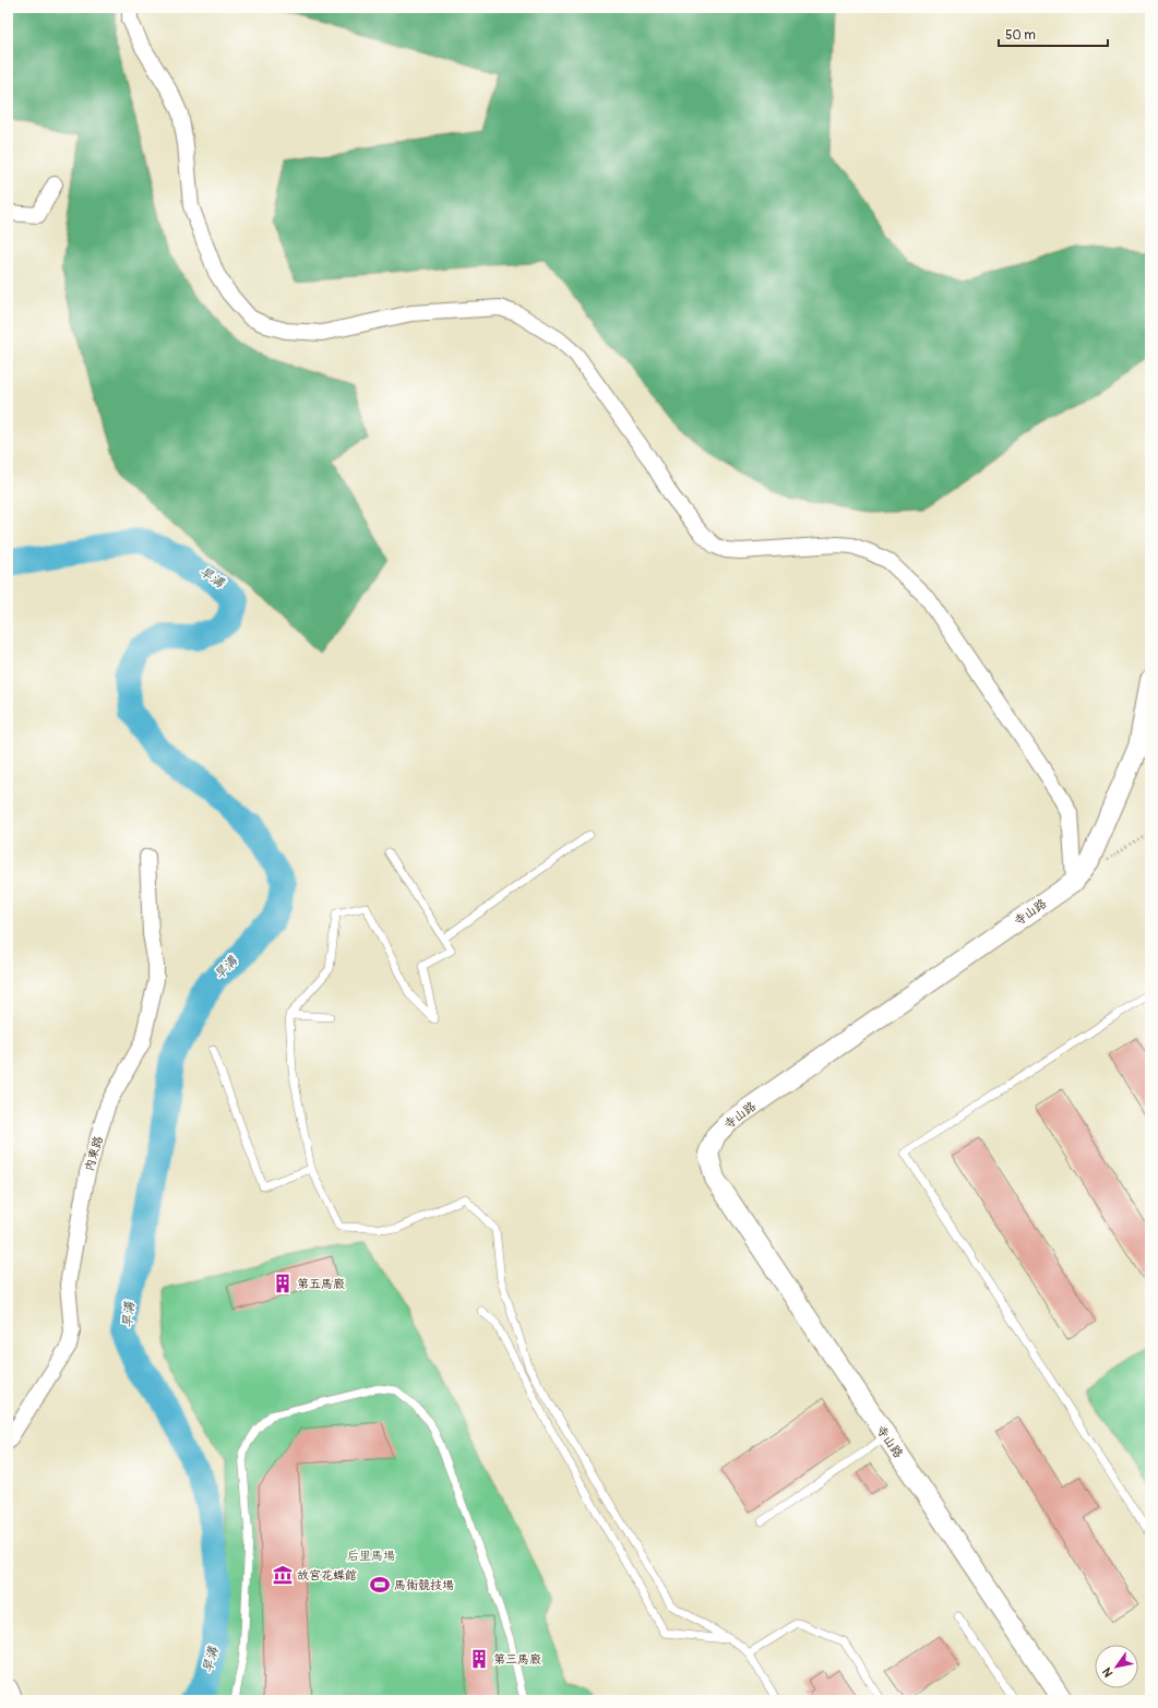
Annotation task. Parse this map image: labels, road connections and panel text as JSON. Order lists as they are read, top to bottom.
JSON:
{
  "streets": {
    "street": ["寺山路", "內東路"]
  },
  "water": ["旱溝"],
  "parks": ["后里馬場"],
  "places": {
    "building": ["第五馬廄", "第三馬廄"],
    "museum": ["故宮花蝶館"],
    "sports": ["馬術競技場"]
  },
  "scale_bar": "50 m",
  "north": "bottom left"
}
